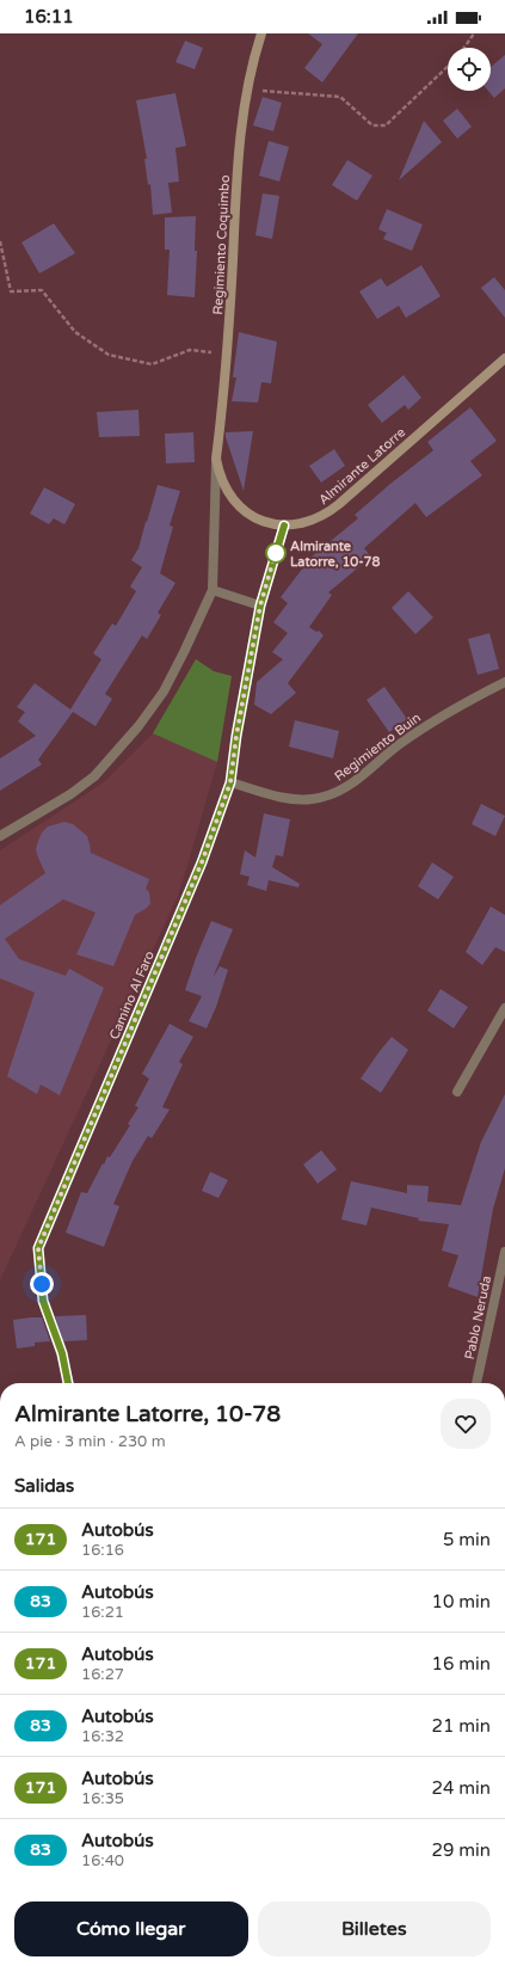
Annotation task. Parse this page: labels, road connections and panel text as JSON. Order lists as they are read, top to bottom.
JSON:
{
  "streets": {
    "main road": ["Regimiento Coquimbo", "Almirante Latorre"],
    "street": ["Regimiento Buin", "Camino Al Faro", "Pablo Neruda"]
  },
  "crossings": [
    ["Regimiento Coquimbo", "Almirante Latorre"],
    ["Almirante Latorre", "Camino Al Faro"],
    ["Regimiento Buin", "Camino Al Faro"]
  ],
  "places": ["Almirante Latorre, 10-78"],
  "lines": ["bus line 171"],
  "page": {
    "status": "16:11",
    "heading": [
      ["Almirante Latorre, 10-78", "A pie · 3 min · 230 m"],
      "Salidas"
    ],
    "list": [
      {
        "mark": "171",
        "name": "Autobús",
        "note": "16:16",
        "value": "5 min"
      },
      {
        "mark": "83",
        "name": "Autobús",
        "note": "16:21",
        "value": "10 min"
      },
      {
        "mark": "171",
        "name": "Autobús",
        "note": "16:27",
        "value": "16 min"
      },
      {
        "mark": "83",
        "name": "Autobús",
        "note": "16:32",
        "value": "21 min"
      },
      {
        "mark": "171",
        "name": "Autobús",
        "note": "16:35",
        "value": "24 min"
      },
      {
        "mark": "83",
        "name": "Autobús",
        "note": "16:40",
        "value": "29 min"
      }
    ],
    "buttons": ["Cómo llegar", "Billetes"]
  }
}
